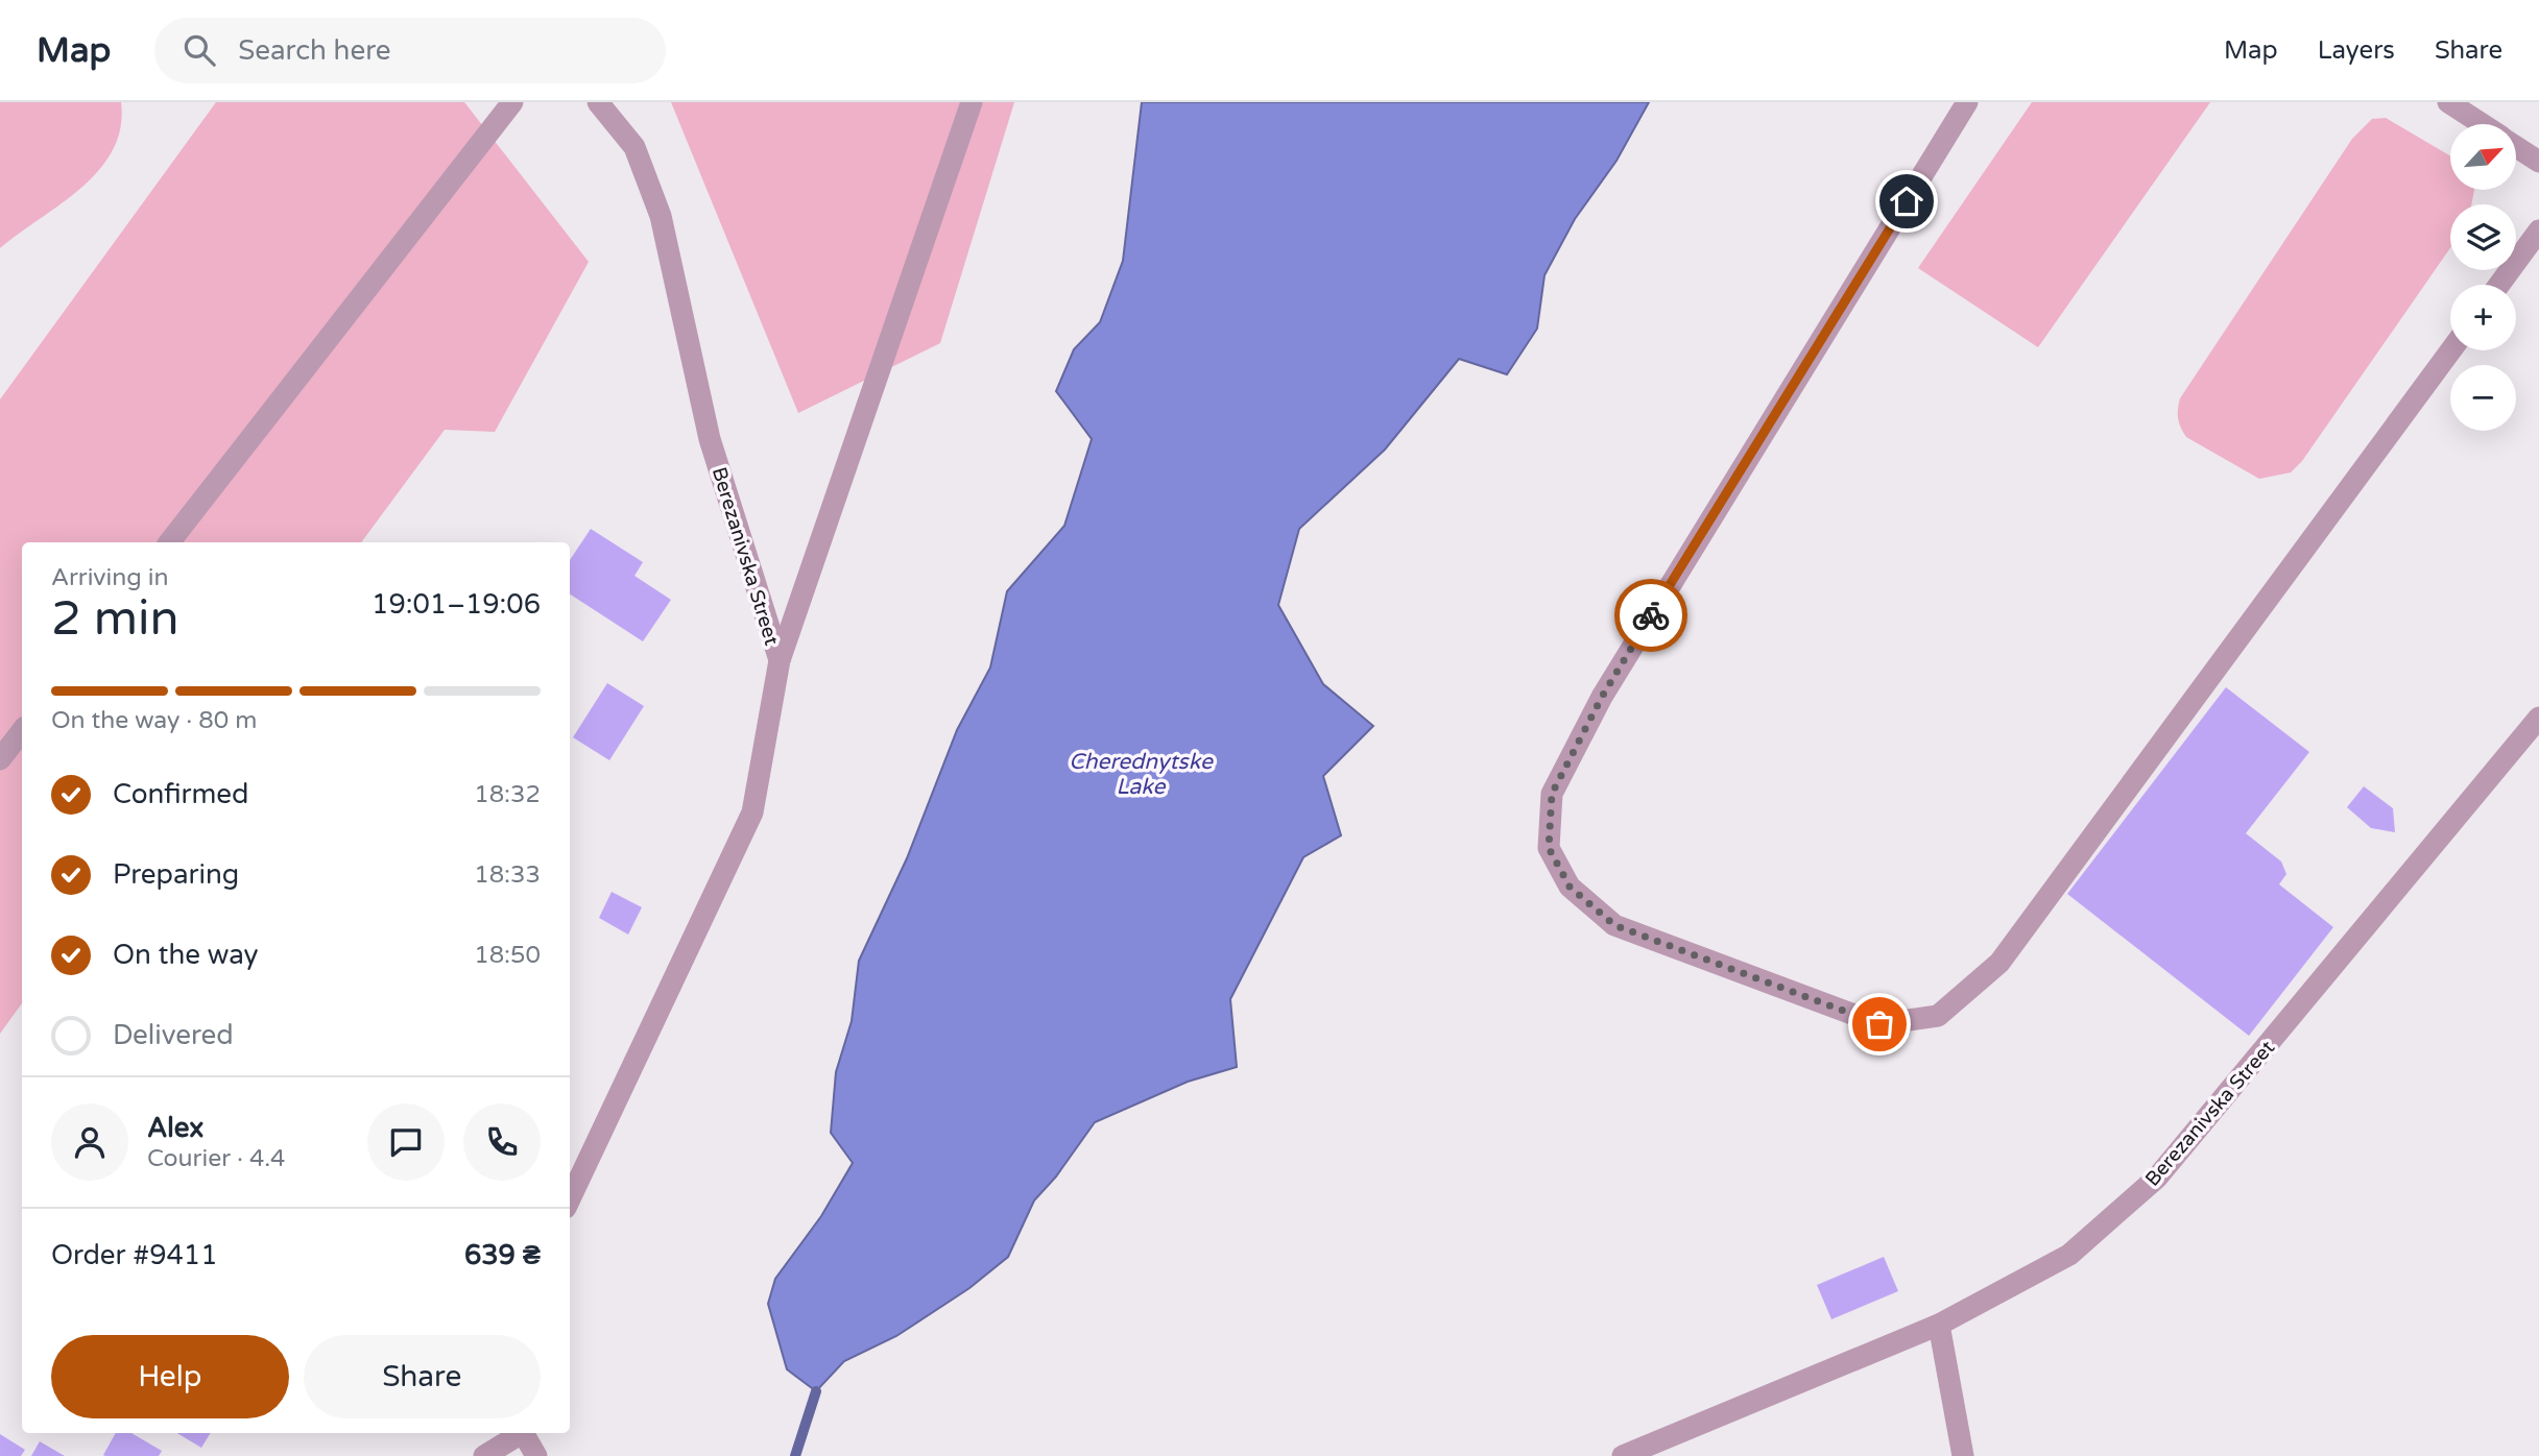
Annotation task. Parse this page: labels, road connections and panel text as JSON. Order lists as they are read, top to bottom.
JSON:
{
  "streets": {
    "street": ["Berezanivska Street"]
  },
  "water": ["Cherednytske Lake"],
  "north": "top right",
  "page": {
    "header": "Map",
    "search": "Search here",
    "nav": ["Map", "Layers", "Share"],
    "map_buttons": ["+", "−"],
    "heading": ["2 min", "Arriving in", "19:01–19:06"],
    "panel": [
      "Alex",
      "Courier · 4.4",
      "Order #9411",
      "639 ₴"
    ],
    "bar": "On the way · 80 m",
    "list": [
      ["Confirmed", "18:32"],
      ["Preparing", "18:33"],
      ["On the way", "18:50"],
      "Delivered"
    ],
    "buttons": ["Help", "Share"]
  }
}
